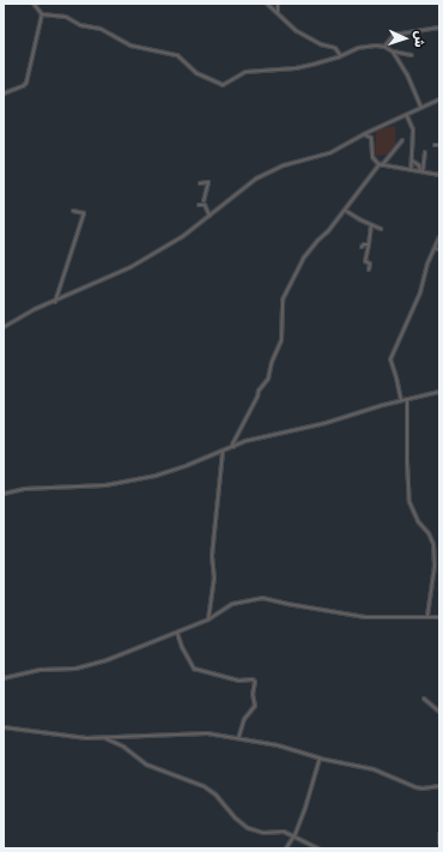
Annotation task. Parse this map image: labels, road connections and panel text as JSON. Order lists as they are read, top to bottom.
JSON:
{
  "north": "right"
}
